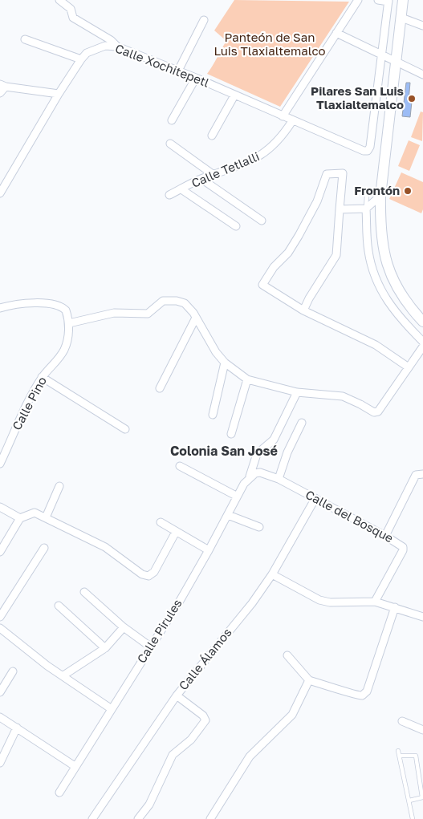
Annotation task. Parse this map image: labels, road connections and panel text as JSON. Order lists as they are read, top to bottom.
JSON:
{
  "streets": {
    "street": [
      "Calle Xochitepetl",
      "Calle Tetlalli",
      "Calle Pino",
      "Calle del Bosque",
      "Calle Pirules",
      "Calle Álamos"
    ]
  },
  "crossings": [
    ["Calle Xochitepetl", "Calle Tetlalli"],
    ["Calle del Bosque", "Calle Pirules"],
    ["Calle del Bosque", "Calle Álamos"]
  ],
  "districts": ["Colonia San José"],
  "parks": ["Panteón de San Luis Tlaxialtemalco"],
  "places": ["Pilares San Luis Tlaxialtemalco", "Frontón"]
}
